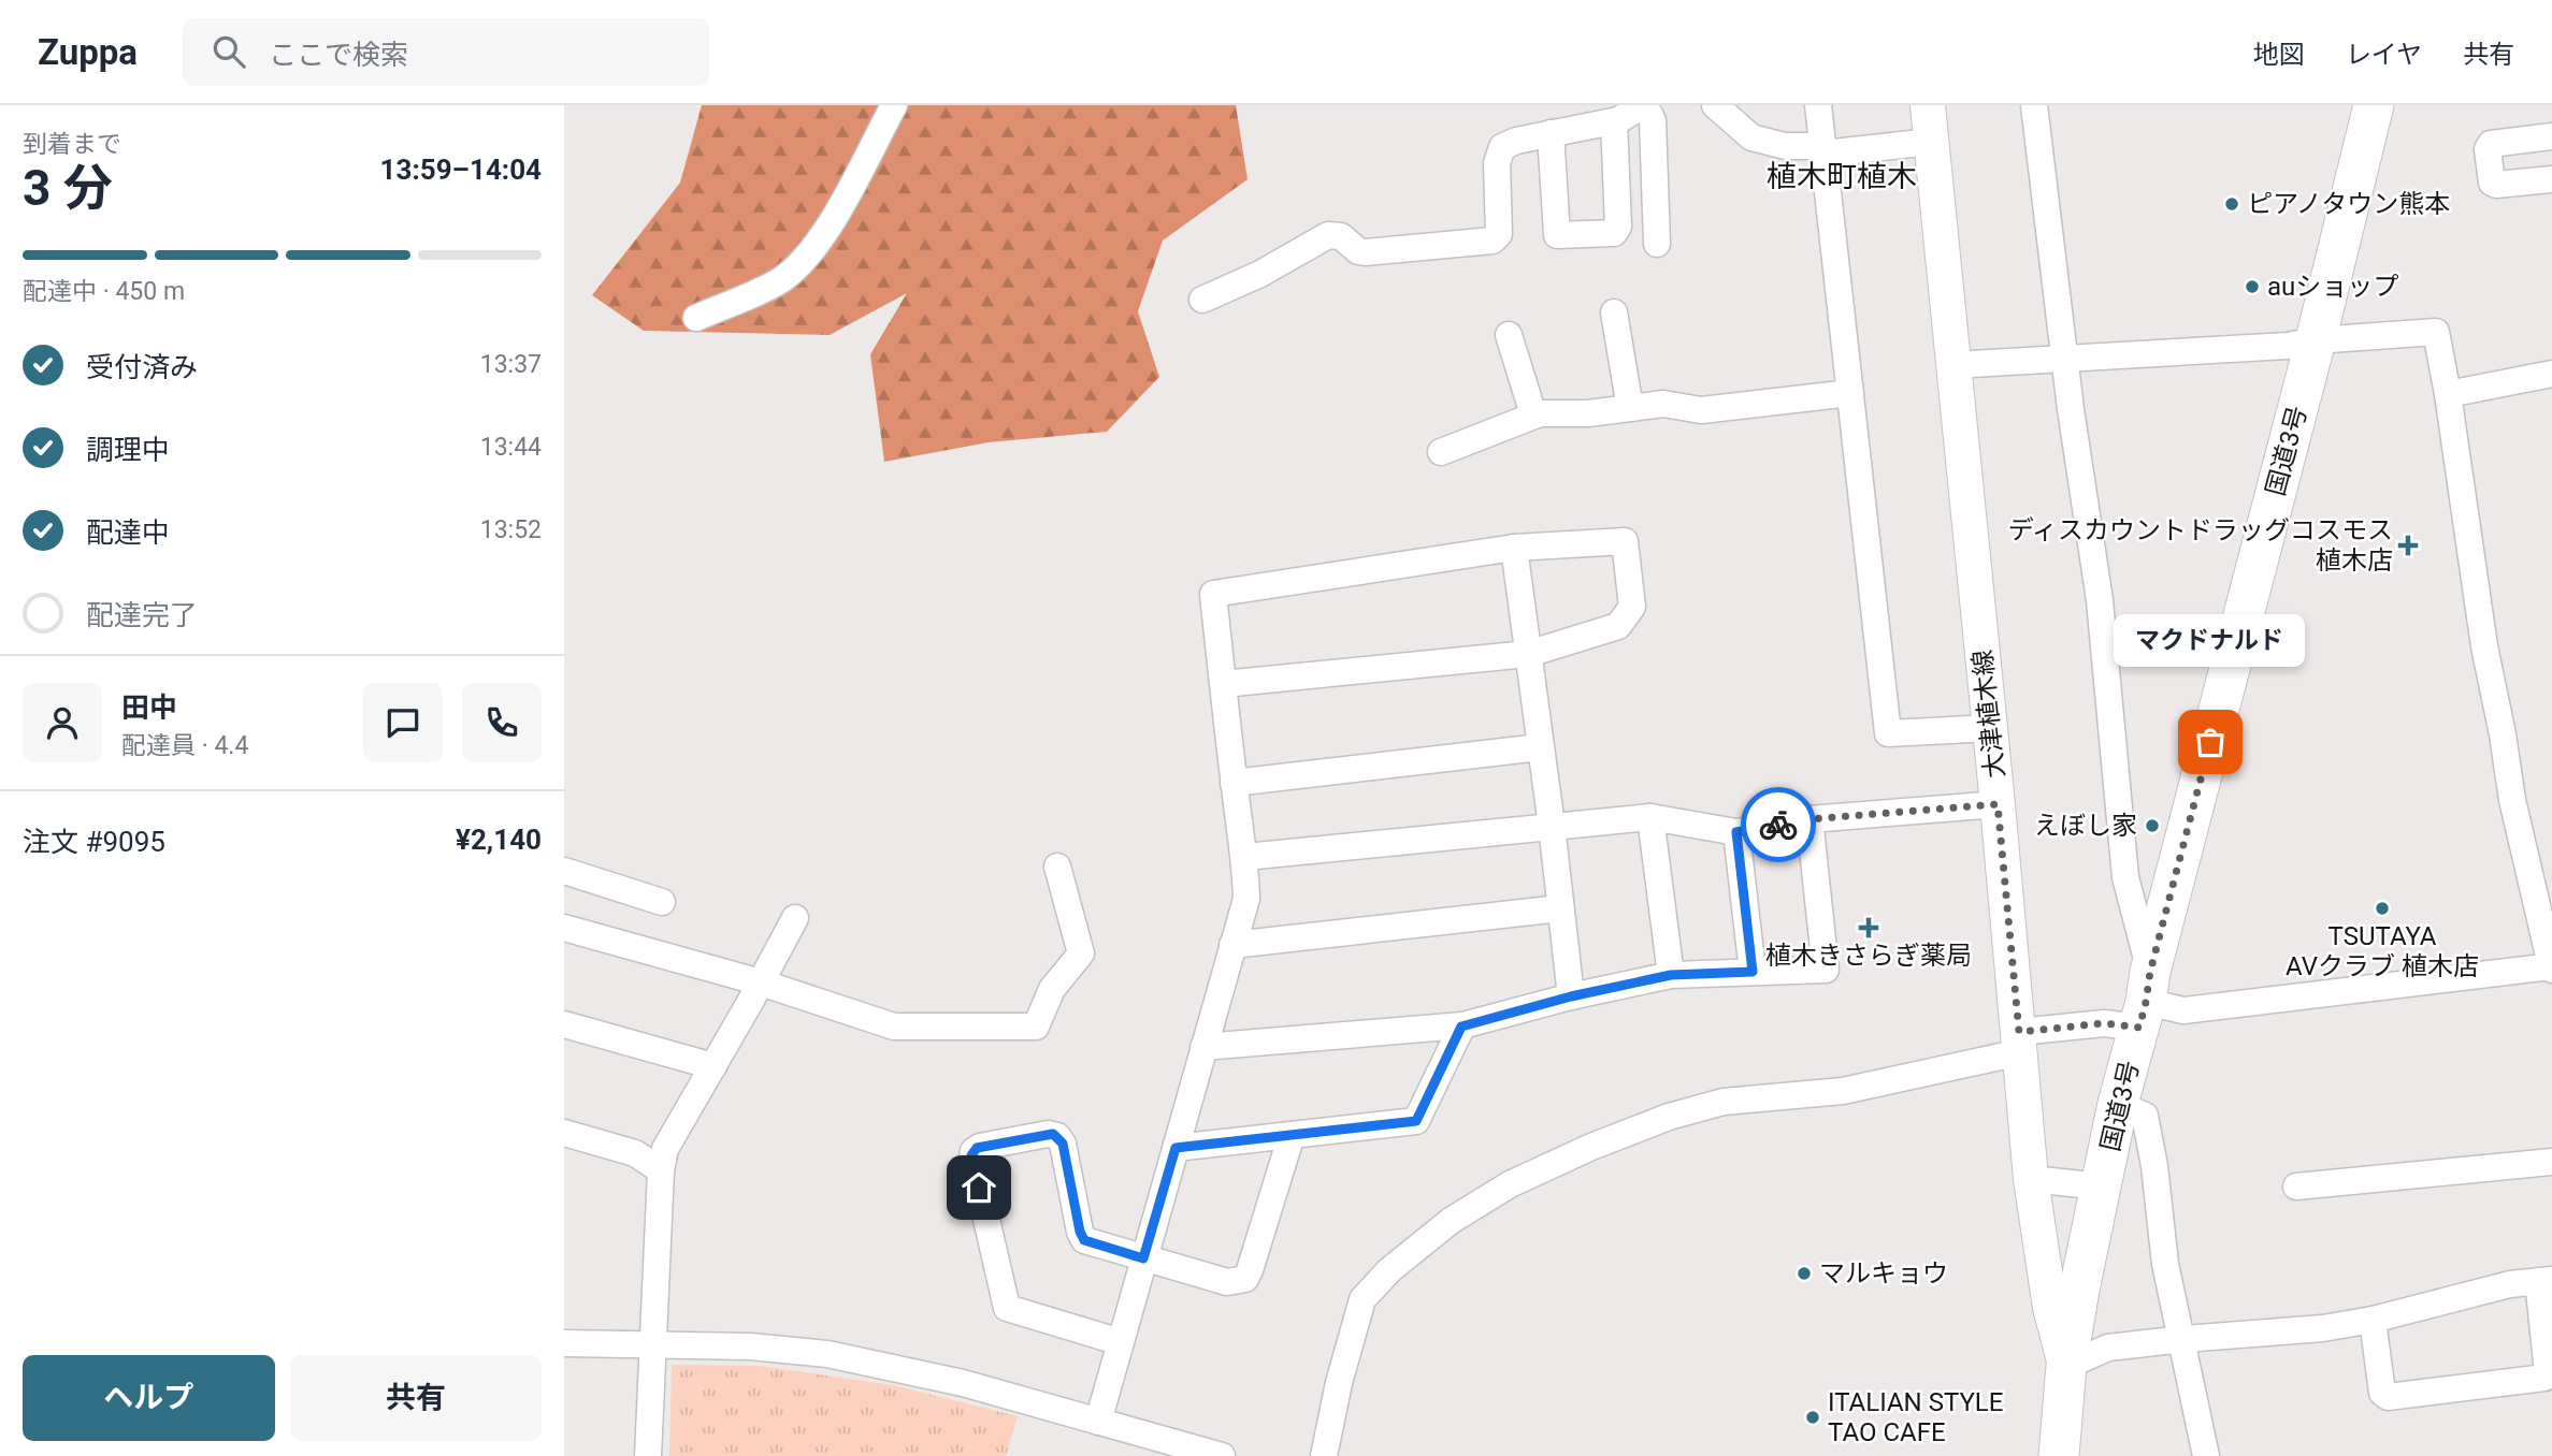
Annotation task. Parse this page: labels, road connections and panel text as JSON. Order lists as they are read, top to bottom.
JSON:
{
  "streets": {
    "highway": ["国道3号"],
    "main road": ["大津植木線"]
  },
  "crossings": [
    ["国道3号", "大津植木線"]
  ],
  "districts": ["植木町植木"],
  "places": {
    "other": [
      "ピアノタウン熊本",
      "auショップ",
      "マクドナルド",
      "えぼし家",
      "TSUTAYA AVクラブ 植木店",
      "マルキョウ",
      "ITALIAN STYLE TAO CAFE"
    ],
    "health": ["ディスカウントドラッグコスモス 植木店", "植木きさらぎ薬局"]
  },
  "page": {
    "header": "Zuppa",
    "search": "ここで検索",
    "nav": ["地図", "レイヤ", "共有"],
    "heading": ["3 分", "到着まで", "13:59–14:04"],
    "panel": [
      "田中",
      "配達員 · 4.4",
      "注文 #9095",
      "¥2,140"
    ],
    "bar": "配達中 · 450 m",
    "list": [
      ["受付済み", "13:37"],
      ["調理中", "13:44"],
      ["配達中", "13:52"],
      "配達完了"
    ],
    "bubble": "マクドナルド",
    "buttons": ["ヘルプ", "共有"]
  }
}
